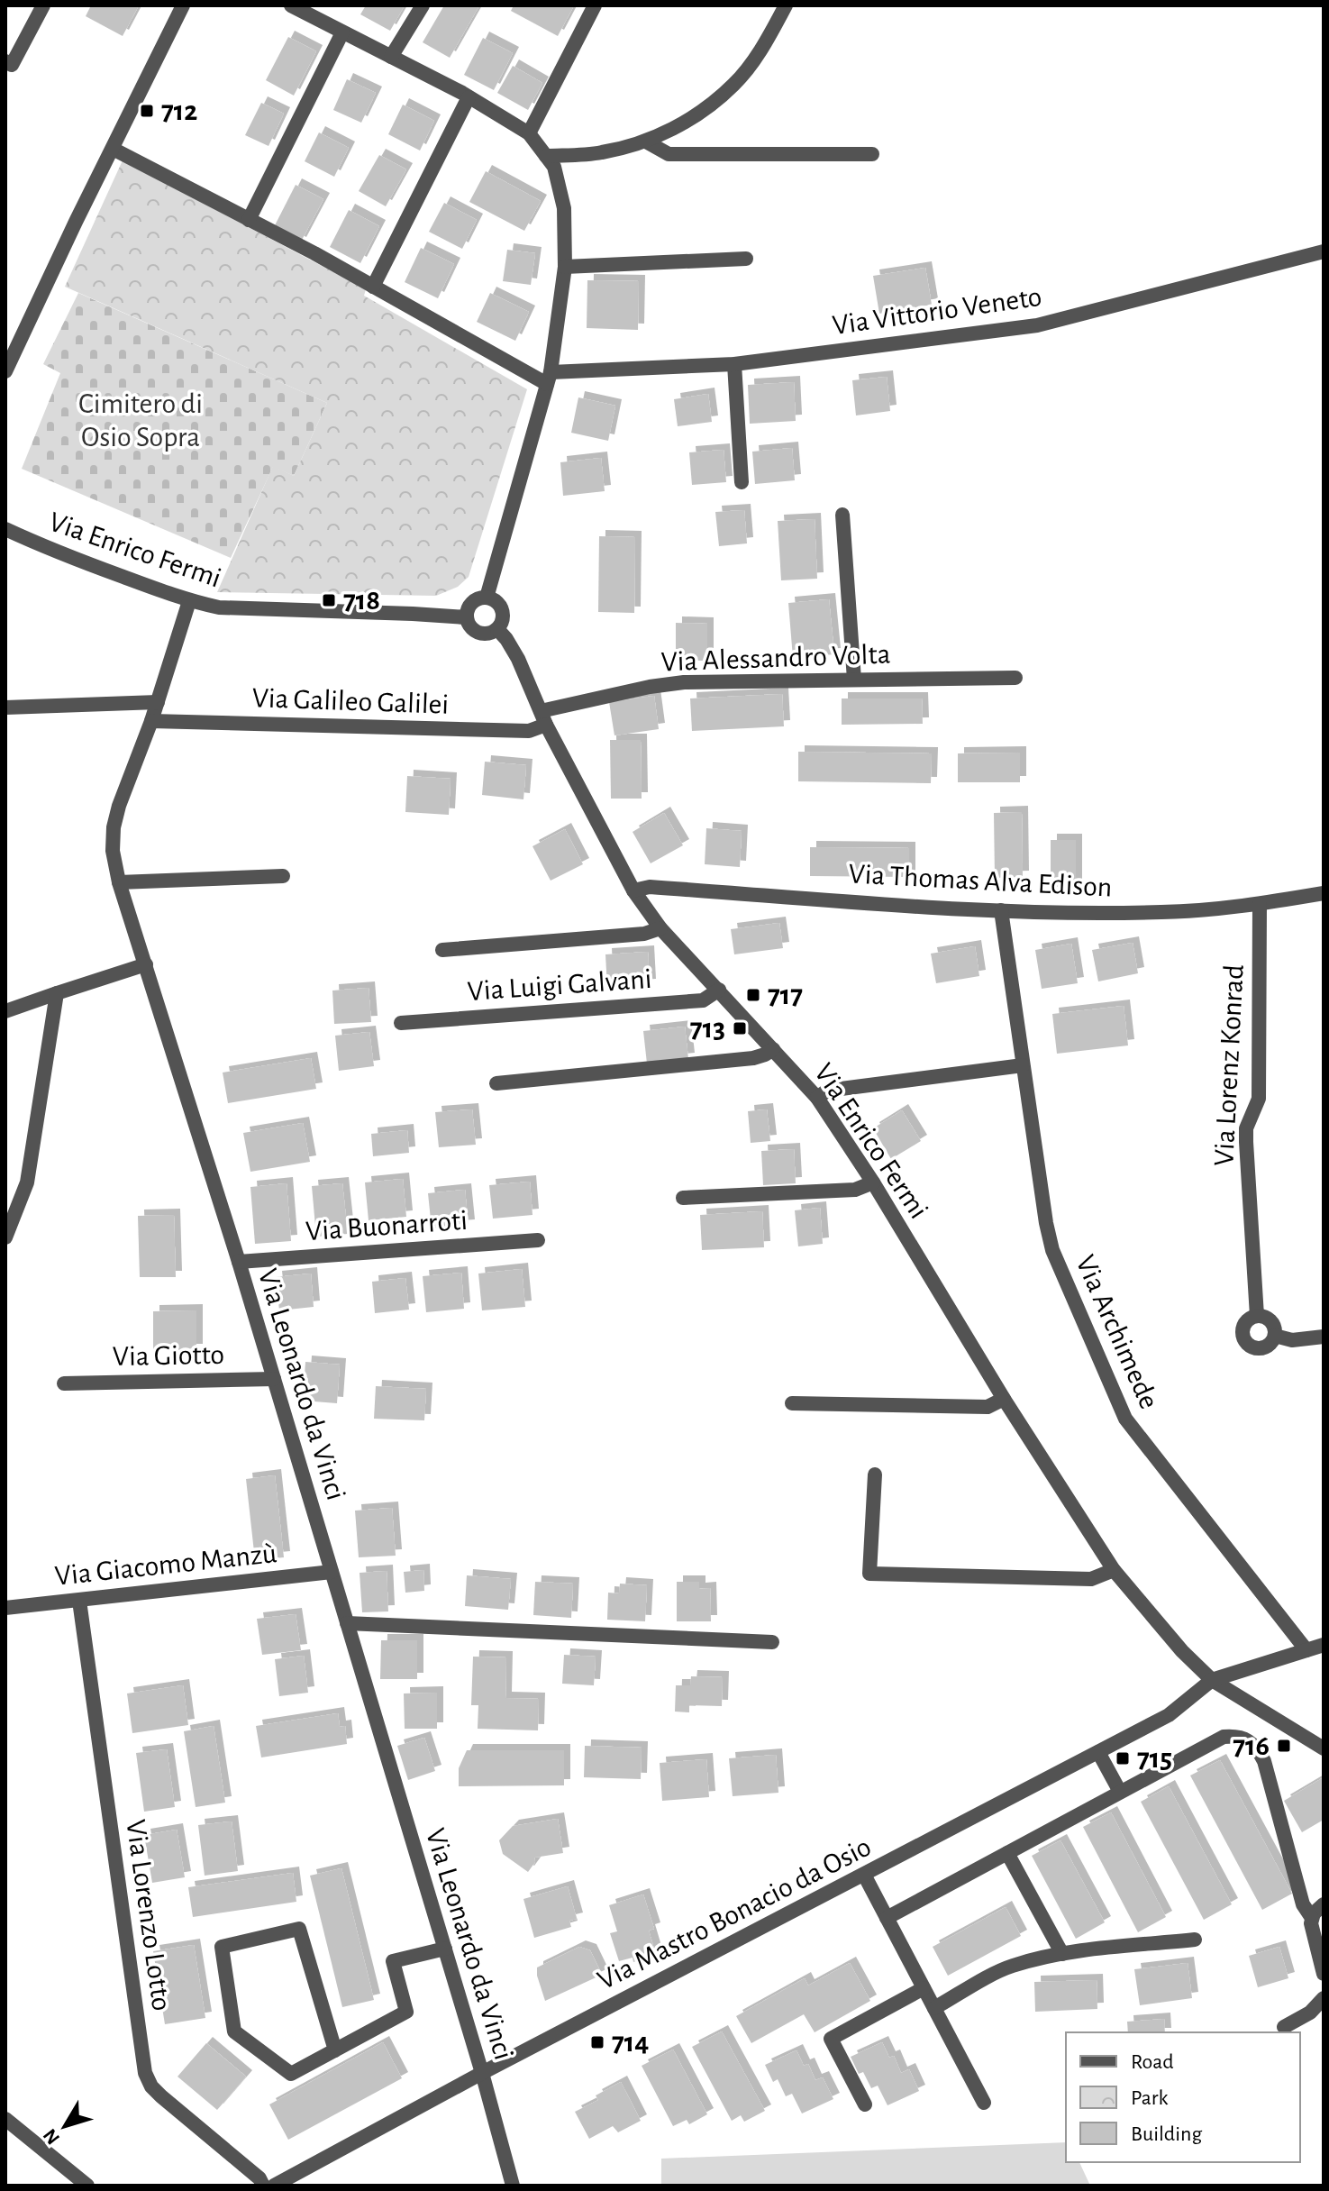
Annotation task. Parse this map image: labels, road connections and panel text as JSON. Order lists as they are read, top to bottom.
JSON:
{
  "streets": {
    "street": [
      "Via Vittorio Veneto",
      "Via Enrico Fermi",
      "Via Alessandro Volta",
      "Via Galileo Galilei",
      "Via Thomas Alva Edison",
      "Via Luigi Galvani",
      "Via Lorenz Konrad",
      "Via Buonarroti",
      "Via Archimede",
      "Via Giotto",
      "Via Leonardo da Vinci",
      "Via Giacomo Manzù",
      "Via Mastro Bonacio da Osio",
      "Via Lorenzo Lotto"
    ]
  },
  "crossings": [
    ["Via Enrico Fermi", "Via Alessandro Volta"],
    ["Via Enrico Fermi", "Via Galileo Galilei"],
    ["Via Enrico Fermi", "Via Thomas Alva Edison"],
    ["Via Enrico Fermi", "Via Luigi Galvani"],
    ["Via Enrico Fermi", "Via Leonardo da Vinci"],
    ["Via Enrico Fermi", "Via Mastro Bonacio da Osio"],
    ["Via Alessandro Volta", "Via Galileo Galilei"],
    ["Via Galileo Galilei", "Via Leonardo da Vinci"],
    ["Via Thomas Alva Edison", "Via Lorenz Konrad"],
    ["Via Thomas Alva Edison", "Via Archimede"],
    ["Via Buonarroti", "Via Leonardo da Vinci"],
    ["Via Giotto", "Via Leonardo da Vinci"],
    ["Via Leonardo da Vinci", "Via Giacomo Manzù"],
    ["Via Leonardo da Vinci", "Via Mastro Bonacio da Osio"],
    ["Via Giacomo Manzù", "Via Lorenzo Lotto"]
  ],
  "parks": ["Cimitero di Osio Sopra"],
  "places": {
    "transit": [
      "712",
      "718",
      "717",
      "713",
      "716",
      "715",
      "714"
    ]
  },
  "legend": ["Road", "Park", "Building"],
  "north": "bottom left"
}
